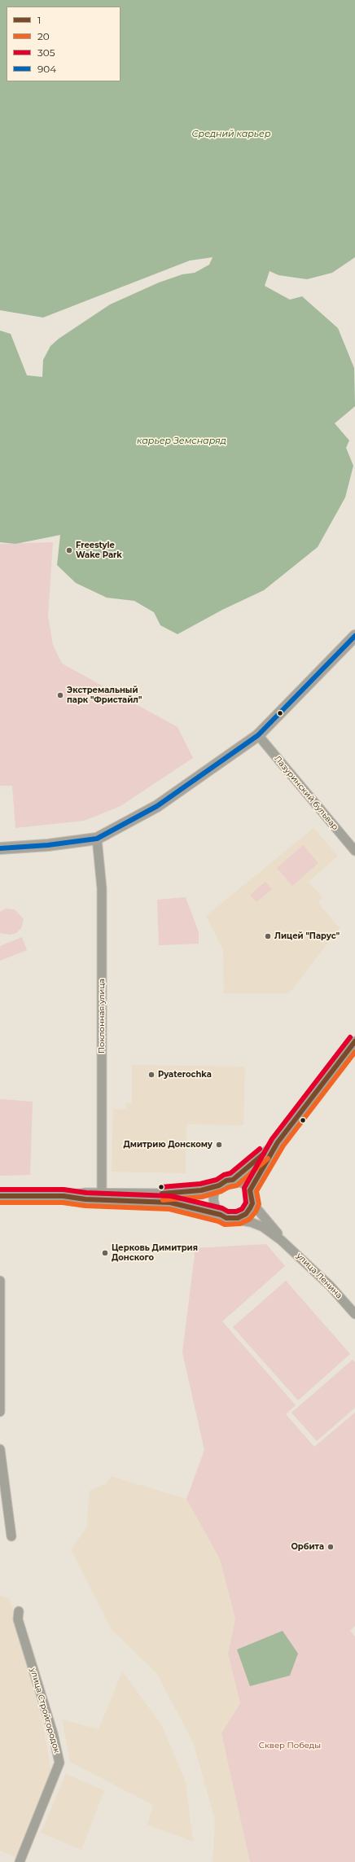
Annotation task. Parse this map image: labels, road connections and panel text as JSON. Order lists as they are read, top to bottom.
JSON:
{
  "streets": {
    "street": [
      "Лазуринский бульвар",
      "Поклонная улица",
      "улица Ленина",
      "улица Стройгородок"
    ]
  },
  "crossings": [
    ["Поклонная улица", "улица Ленина"]
  ],
  "water": ["Средний карьер", "карьер Земснаряд"],
  "parks": ["Сквер Победы"],
  "places": [
    "Freestyle Wake Park",
    "Экстремальный парк \"Фристайл\"",
    "Лицей \"Парус\"",
    "Pyaterochka",
    "Дмитрию Донскому",
    "Церковь Димитрия Донского",
    "Орбита"
  ],
  "lines": [
    "transit line 904",
    "transit line 305",
    "transit line 1",
    "transit line 20"
  ],
  "legend": [
    "1",
    "20",
    "305",
    "904"
  ]
}
